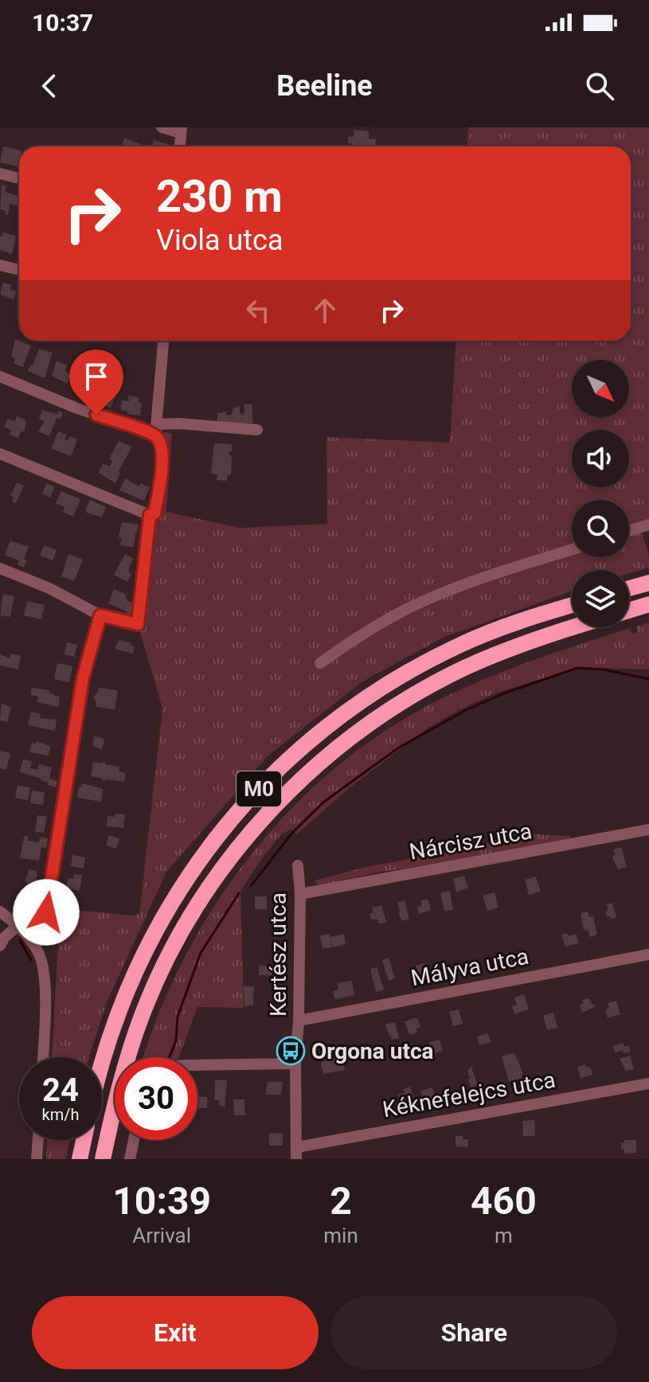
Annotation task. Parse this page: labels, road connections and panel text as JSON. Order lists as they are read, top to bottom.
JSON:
{
  "streets": {
    "highway": ["M0"],
    "street": [
      "Nárcisz utca",
      "Kertész utca",
      "Mályva utca",
      "Kéknefelejcs utca"
    ]
  },
  "crossings": [
    ["Nárcisz utca", "Kertész utca"],
    ["Kertész utca", "Mályva utca"],
    ["Kertész utca", "Kéknefelejcs utca"]
  ],
  "places": {
    "bus stop": ["Orgona utca"]
  },
  "north": "bottom right",
  "page": {
    "status": "10:37",
    "header": "Beeline",
    "turn": ["230 m", "Viola utca"],
    "speed": "24 km/h",
    "limit": "30",
    "eta": [
      "10:39",
      "Arrival",
      "2",
      "min",
      "460",
      "m"
    ],
    "buttons": ["Exit", "Share"]
  }
}
